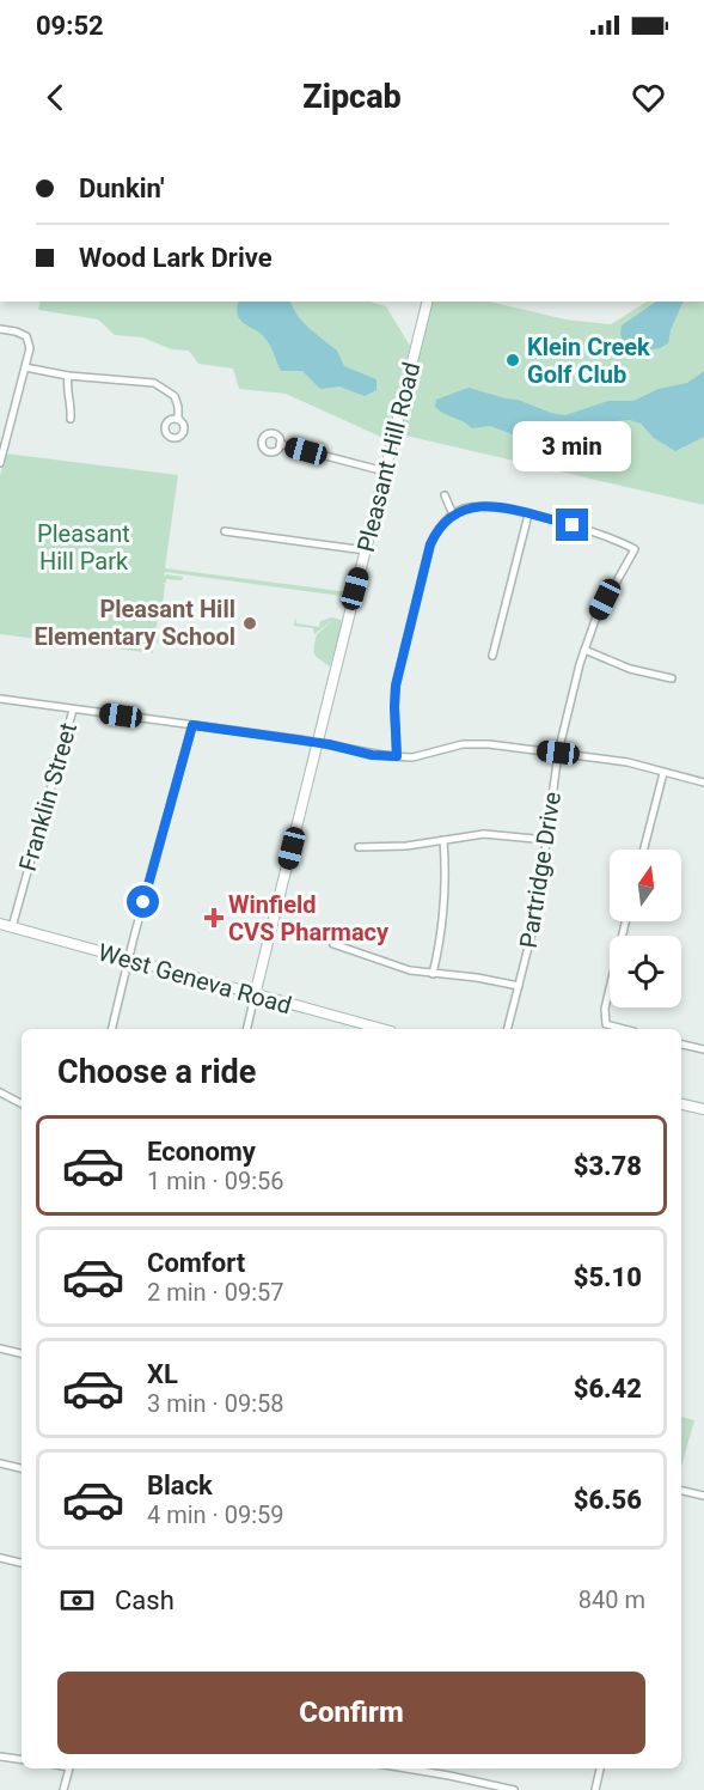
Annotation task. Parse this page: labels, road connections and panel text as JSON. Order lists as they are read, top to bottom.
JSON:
{
  "streets": {
    "street": [
      "Pleasant Hill Road",
      "Franklin Street",
      "Partridge Drive",
      "West Geneva Road"
    ]
  },
  "crossings": [
    ["Pleasant Hill Road", "West Geneva Road"],
    ["Franklin Street", "West Geneva Road"]
  ],
  "parks": ["Pleasant Hill Park"],
  "places": {
    "other": ["Klein Creek Golf Club", "Pleasant Hill Elementary School"],
    "health": ["Winfield CVS Pharmacy"]
  },
  "north": "top",
  "page": {
    "status": "09:52",
    "header": "Zipcab",
    "banner": ["Dunkin'", "Wood Lark Drive"],
    "bubble": "3 min",
    "heading": "Choose a ride",
    "list": [
      {
        "name": "Economy",
        "note": "1 min · 09:56",
        "value": "$3.78"
      },
      {
        "name": "Comfort",
        "note": "2 min · 09:57",
        "value": "$5.10"
      },
      {
        "name": "XL",
        "note": "3 min · 09:58",
        "value": "$6.42"
      },
      {
        "name": "Black",
        "note": "4 min · 09:59",
        "value": "$6.56"
      }
    ],
    "pay": ["Cash", "840 m"],
    "buttons": "Confirm"
  }
}
